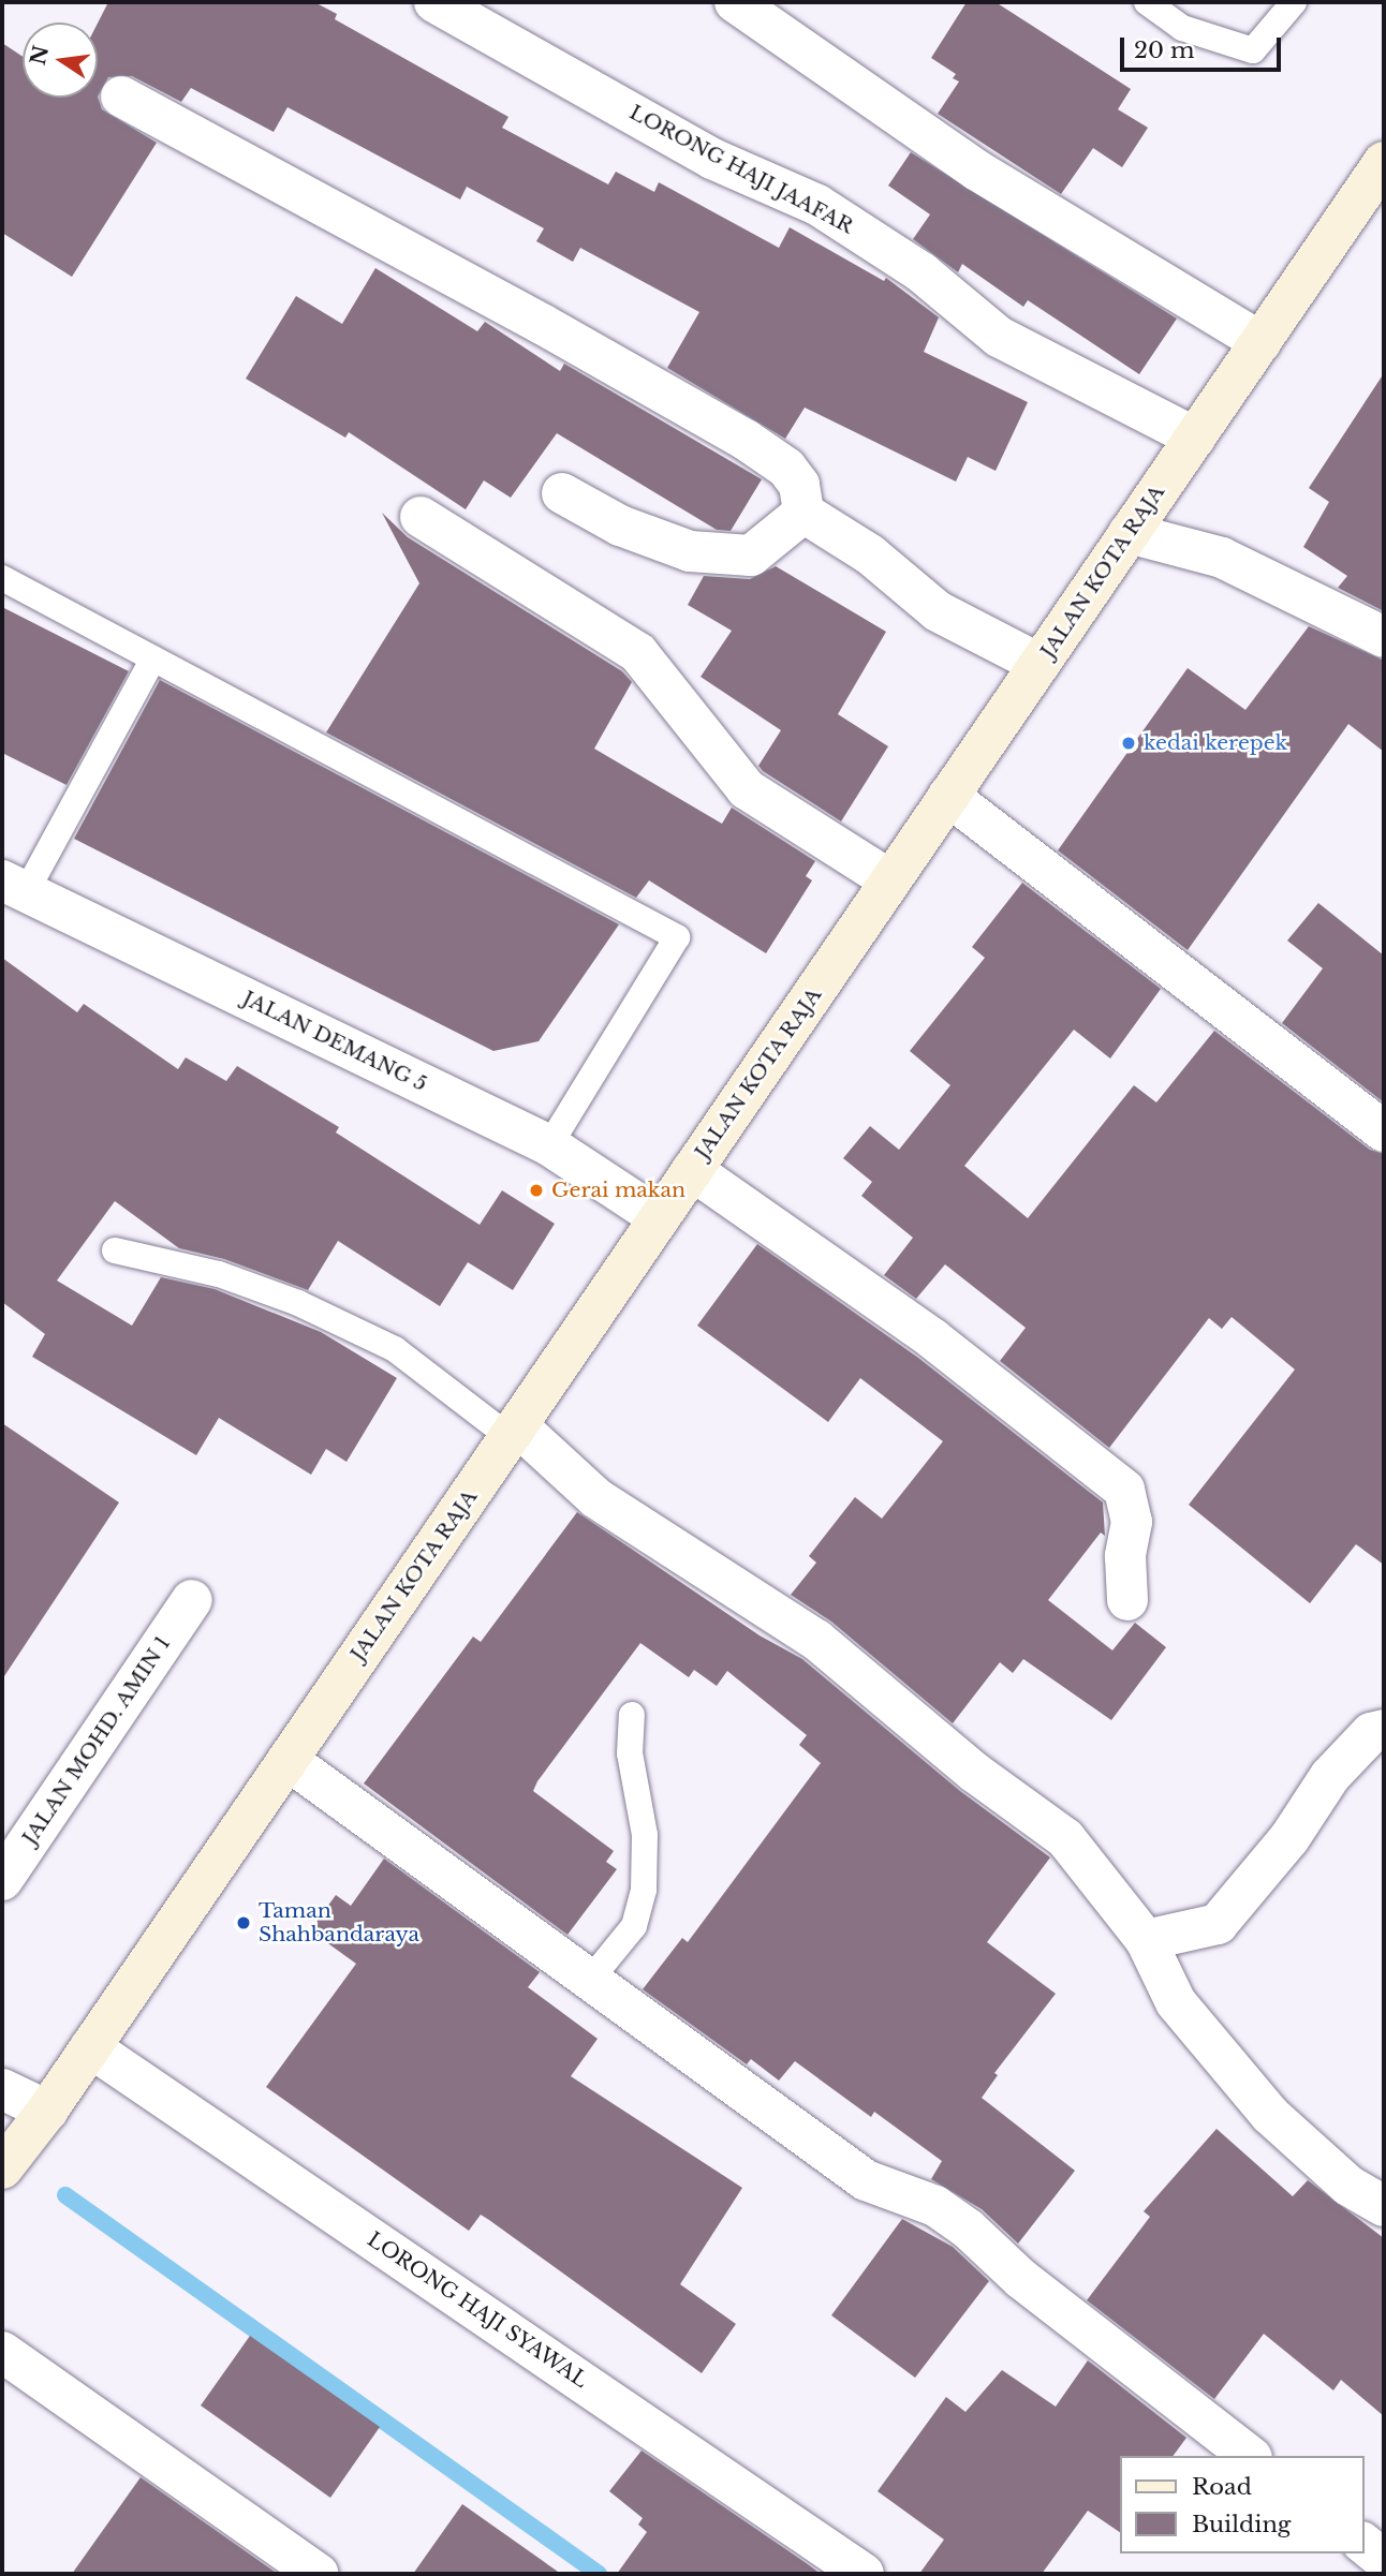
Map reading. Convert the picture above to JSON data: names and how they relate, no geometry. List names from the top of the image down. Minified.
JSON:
{"streets":{"main road":["JALAN KOTA RAJA"],"street":["LORONG HAJI JAAFAR","JALAN DEMANG 5","JALAN MOHD. AMIN 1","LORONG HAJI SYAWAL"]},"crossings":[["LORONG HAJI JAAFAR","JALAN KOTA RAJA"],["JALAN KOTA RAJA","JALAN DEMANG 5"],["JALAN KOTA RAJA","LORONG HAJI SYAWAL"]],"places":["kedai kerepek","Gerai makan","Taman Shahbandaraya"],"legend":["Road","Building"],"scale_bar":"20 m","north":"left"}
